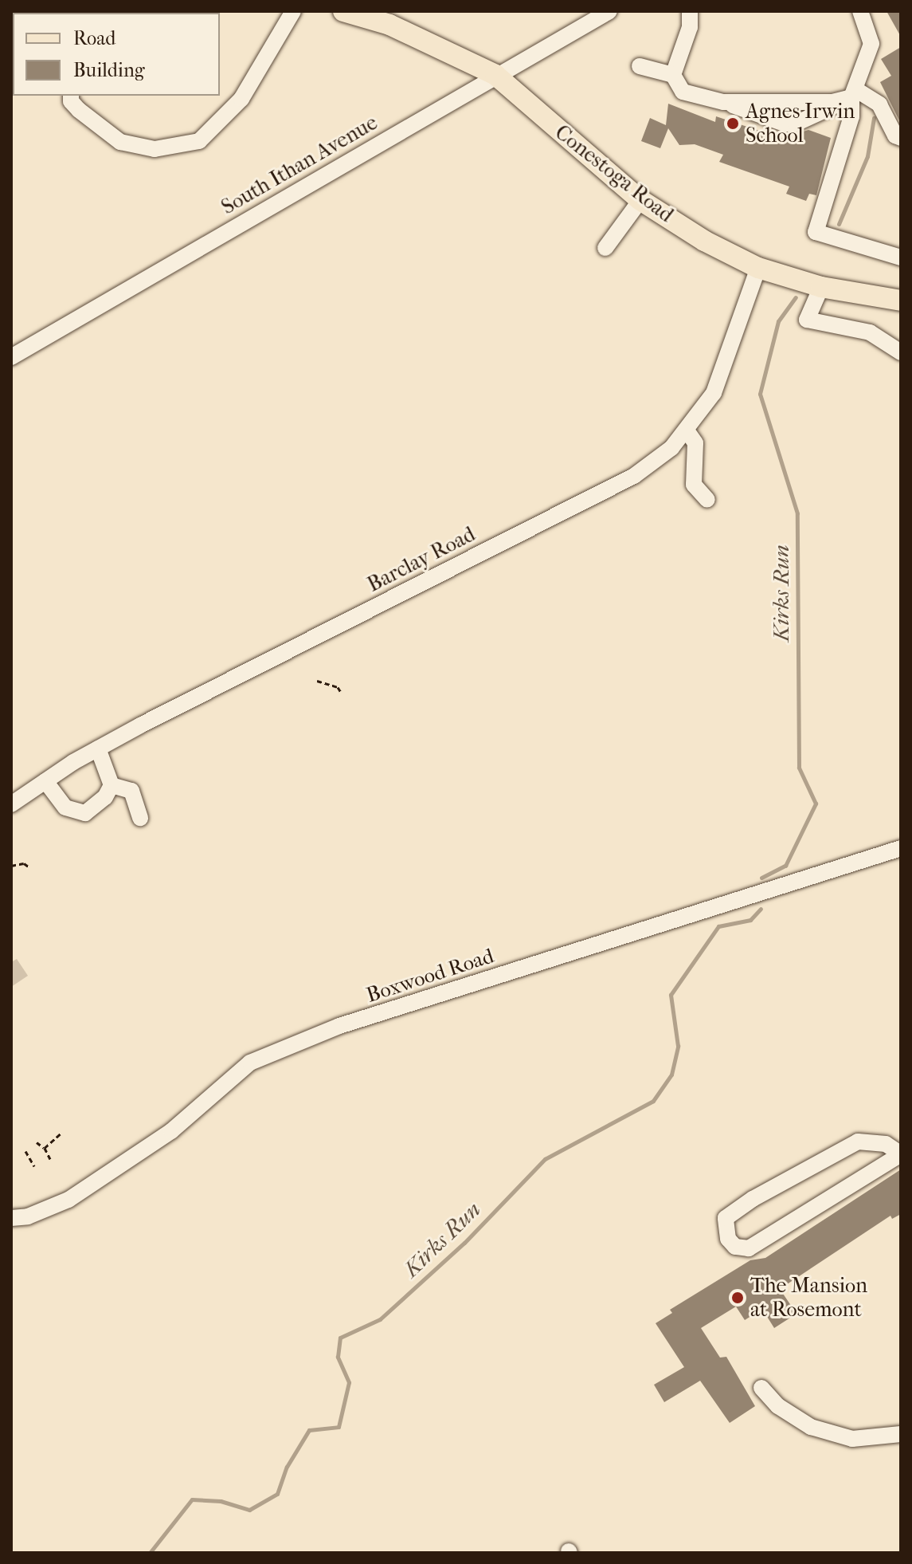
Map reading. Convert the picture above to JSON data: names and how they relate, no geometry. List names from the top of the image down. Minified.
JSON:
{"streets":{"main road":["Conestoga Road"],"street":["South Ithan Avenue","Barclay Road","Boxwood Road"]},"crossings":[["South Ithan Avenue","Conestoga Road"],["Conestoga Road","Barclay Road"]],"water":["Kirks Run"],"places":["Agnes Irwin School","The Mansion at Rosemont"],"legend":["Road","Building"]}
